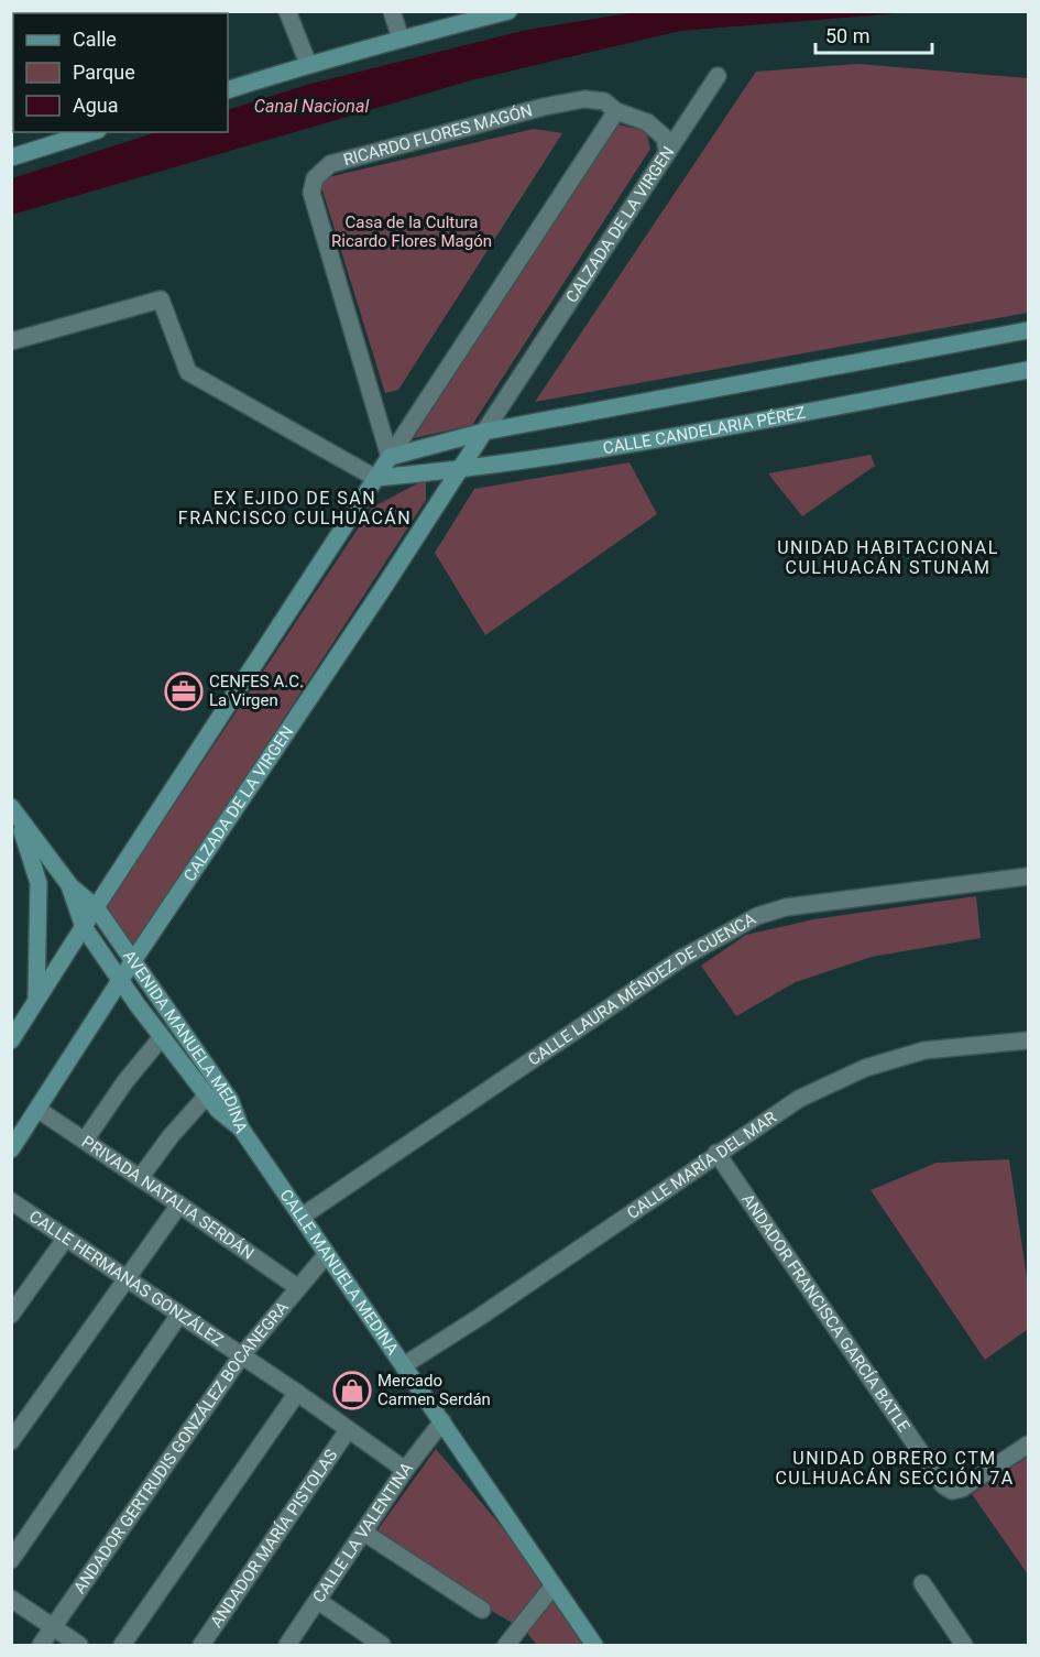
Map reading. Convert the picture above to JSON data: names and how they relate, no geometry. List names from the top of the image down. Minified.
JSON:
{"streets":{"main road":["CALZADA DE LA VIRGEN","CALLE CANDELARIA PÉREZ","AVENIDA MANUELA MEDINA","CALLE MANUELA MEDINA"],"street":["RICARDO FLORES MAGÓN","CALLE LAURA MÉNDEZ DE CUENCA","CALLE MARÍA DEL MAR","PRIVADA NATALIA SERDÁN","CALLE HERMANAS GONZÁLEZ","ANDADOR FRANCISCA GARCÍA BATLE","ANDADOR GERTRUDIS GONZÁLEZ BOCANEGRA","CALLE LA VALENTINA","ANDADOR MARÍA PISTOLAS"]},"crossings":[["RICARDO FLORES MAGÓN","CALZADA DE LA VIRGEN"],["CALZADA DE LA VIRGEN","CALLE CANDELARIA PÉREZ"],["CALZADA DE LA VIRGEN","AVENIDA MANUELA MEDINA"],["CALZADA DE LA VIRGEN","PRIVADA NATALIA SERDÁN"],["CALLE LAURA MÉNDEZ DE CUENCA","CALLE MANUELA MEDINA"],["AVENIDA MANUELA MEDINA","CALLE MANUELA MEDINA"],["CALLE MARÍA DEL MAR","CALLE MANUELA MEDINA"],["CALLE MARÍA DEL MAR","ANDADOR FRANCISCA GARCÍA BATLE"],["PRIVADA NATALIA SERDÁN","ANDADOR GERTRUDIS GONZÁLEZ BOCANEGRA"],["CALLE MANUELA MEDINA","ANDADOR GERTRUDIS GONZÁLEZ BOCANEGRA"],["CALLE MANUELA MEDINA","CALLE LA VALENTINA"],["CALLE HERMANAS GONZÁLEZ","ANDADOR GERTRUDIS GONZÁLEZ BOCANEGRA"],["CALLE HERMANAS GONZÁLEZ","CALLE LA VALENTINA"],["CALLE HERMANAS GONZÁLEZ","ANDADOR MARÍA PISTOLAS"]],"districts":["EX EJIDO DE SAN FRANCISCO CULHUACÁN","UNIDAD HABITACIONAL CULHUACÁN STUNAM","UNIDAD OBRERO CTM CULHUACÁN SECCIÓN 7A"],"water":["Canal Nacional"],"parks":["Casa de la Cultura Ricardo Flores Magón"],"places":{"office":["CENFES A.C. La Virgen"],"shop":["Mercado Carmen Serdán"]},"legend":["Calle","Parque","Agua"],"scale_bar":"50 m"}
